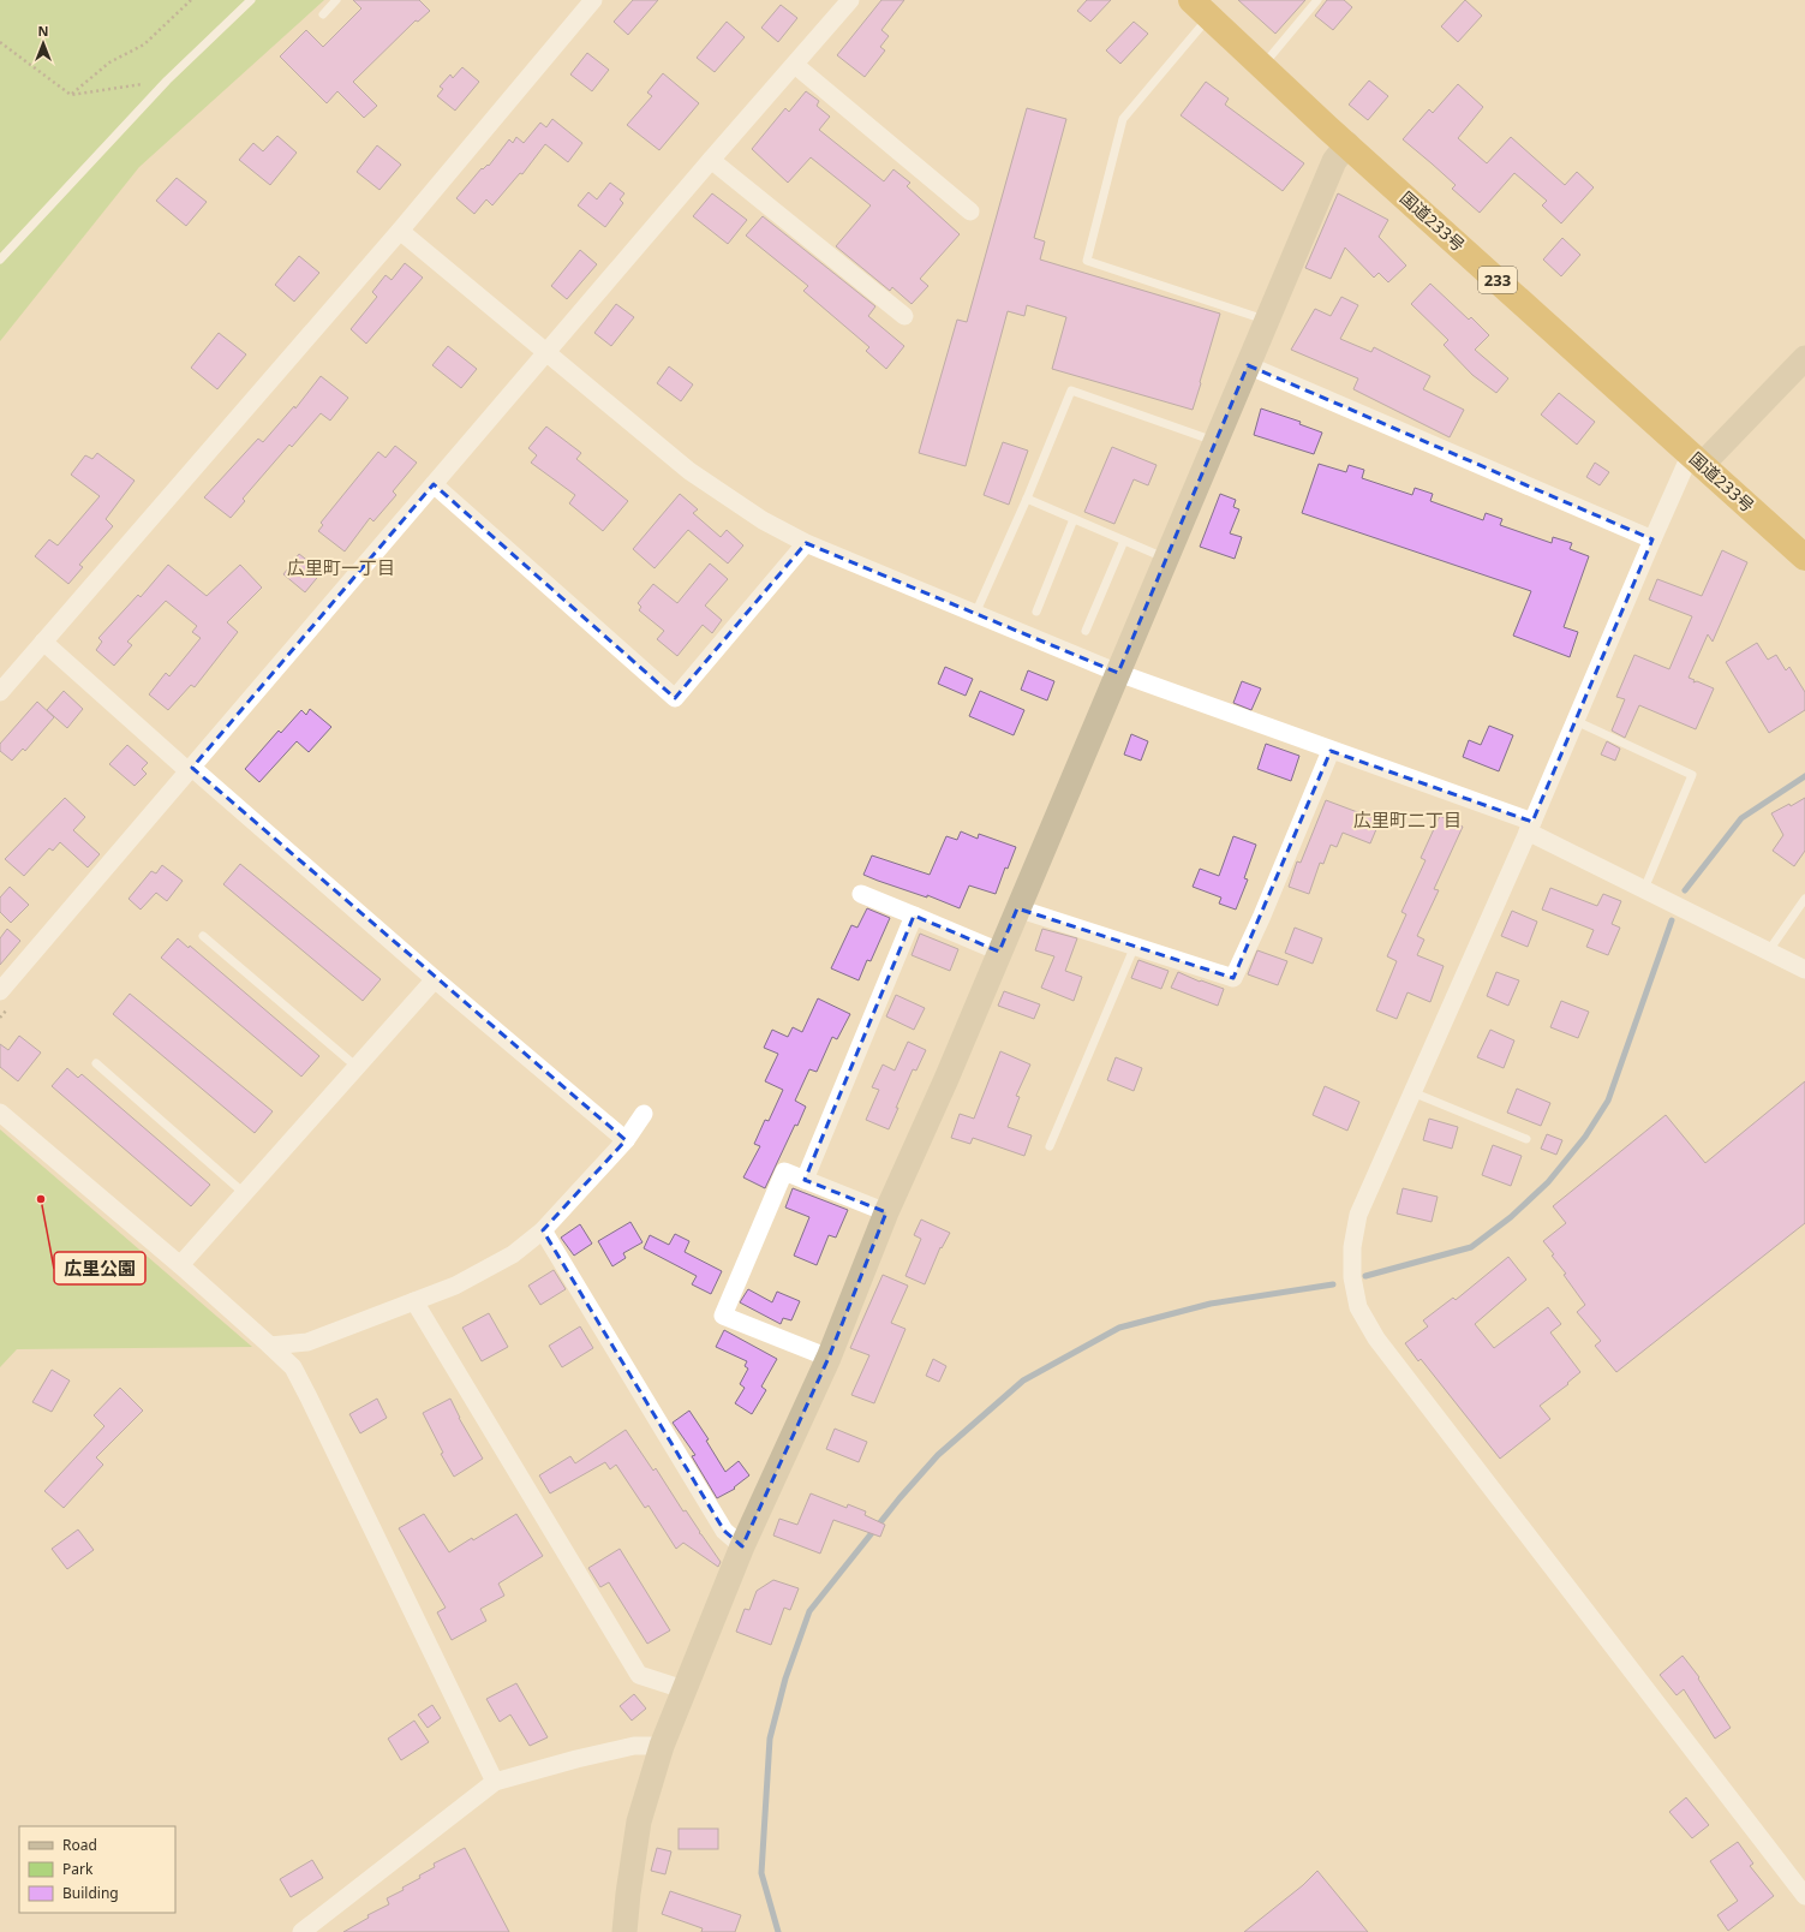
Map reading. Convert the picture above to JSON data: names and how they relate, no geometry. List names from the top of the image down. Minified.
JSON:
{"streets":{"highway":["国道233号","233"]},"districts":["広里町一丁目","広里町二丁目"],"places":["広里公園"],"legend":["Road","Park","Building"],"north":"top"}
